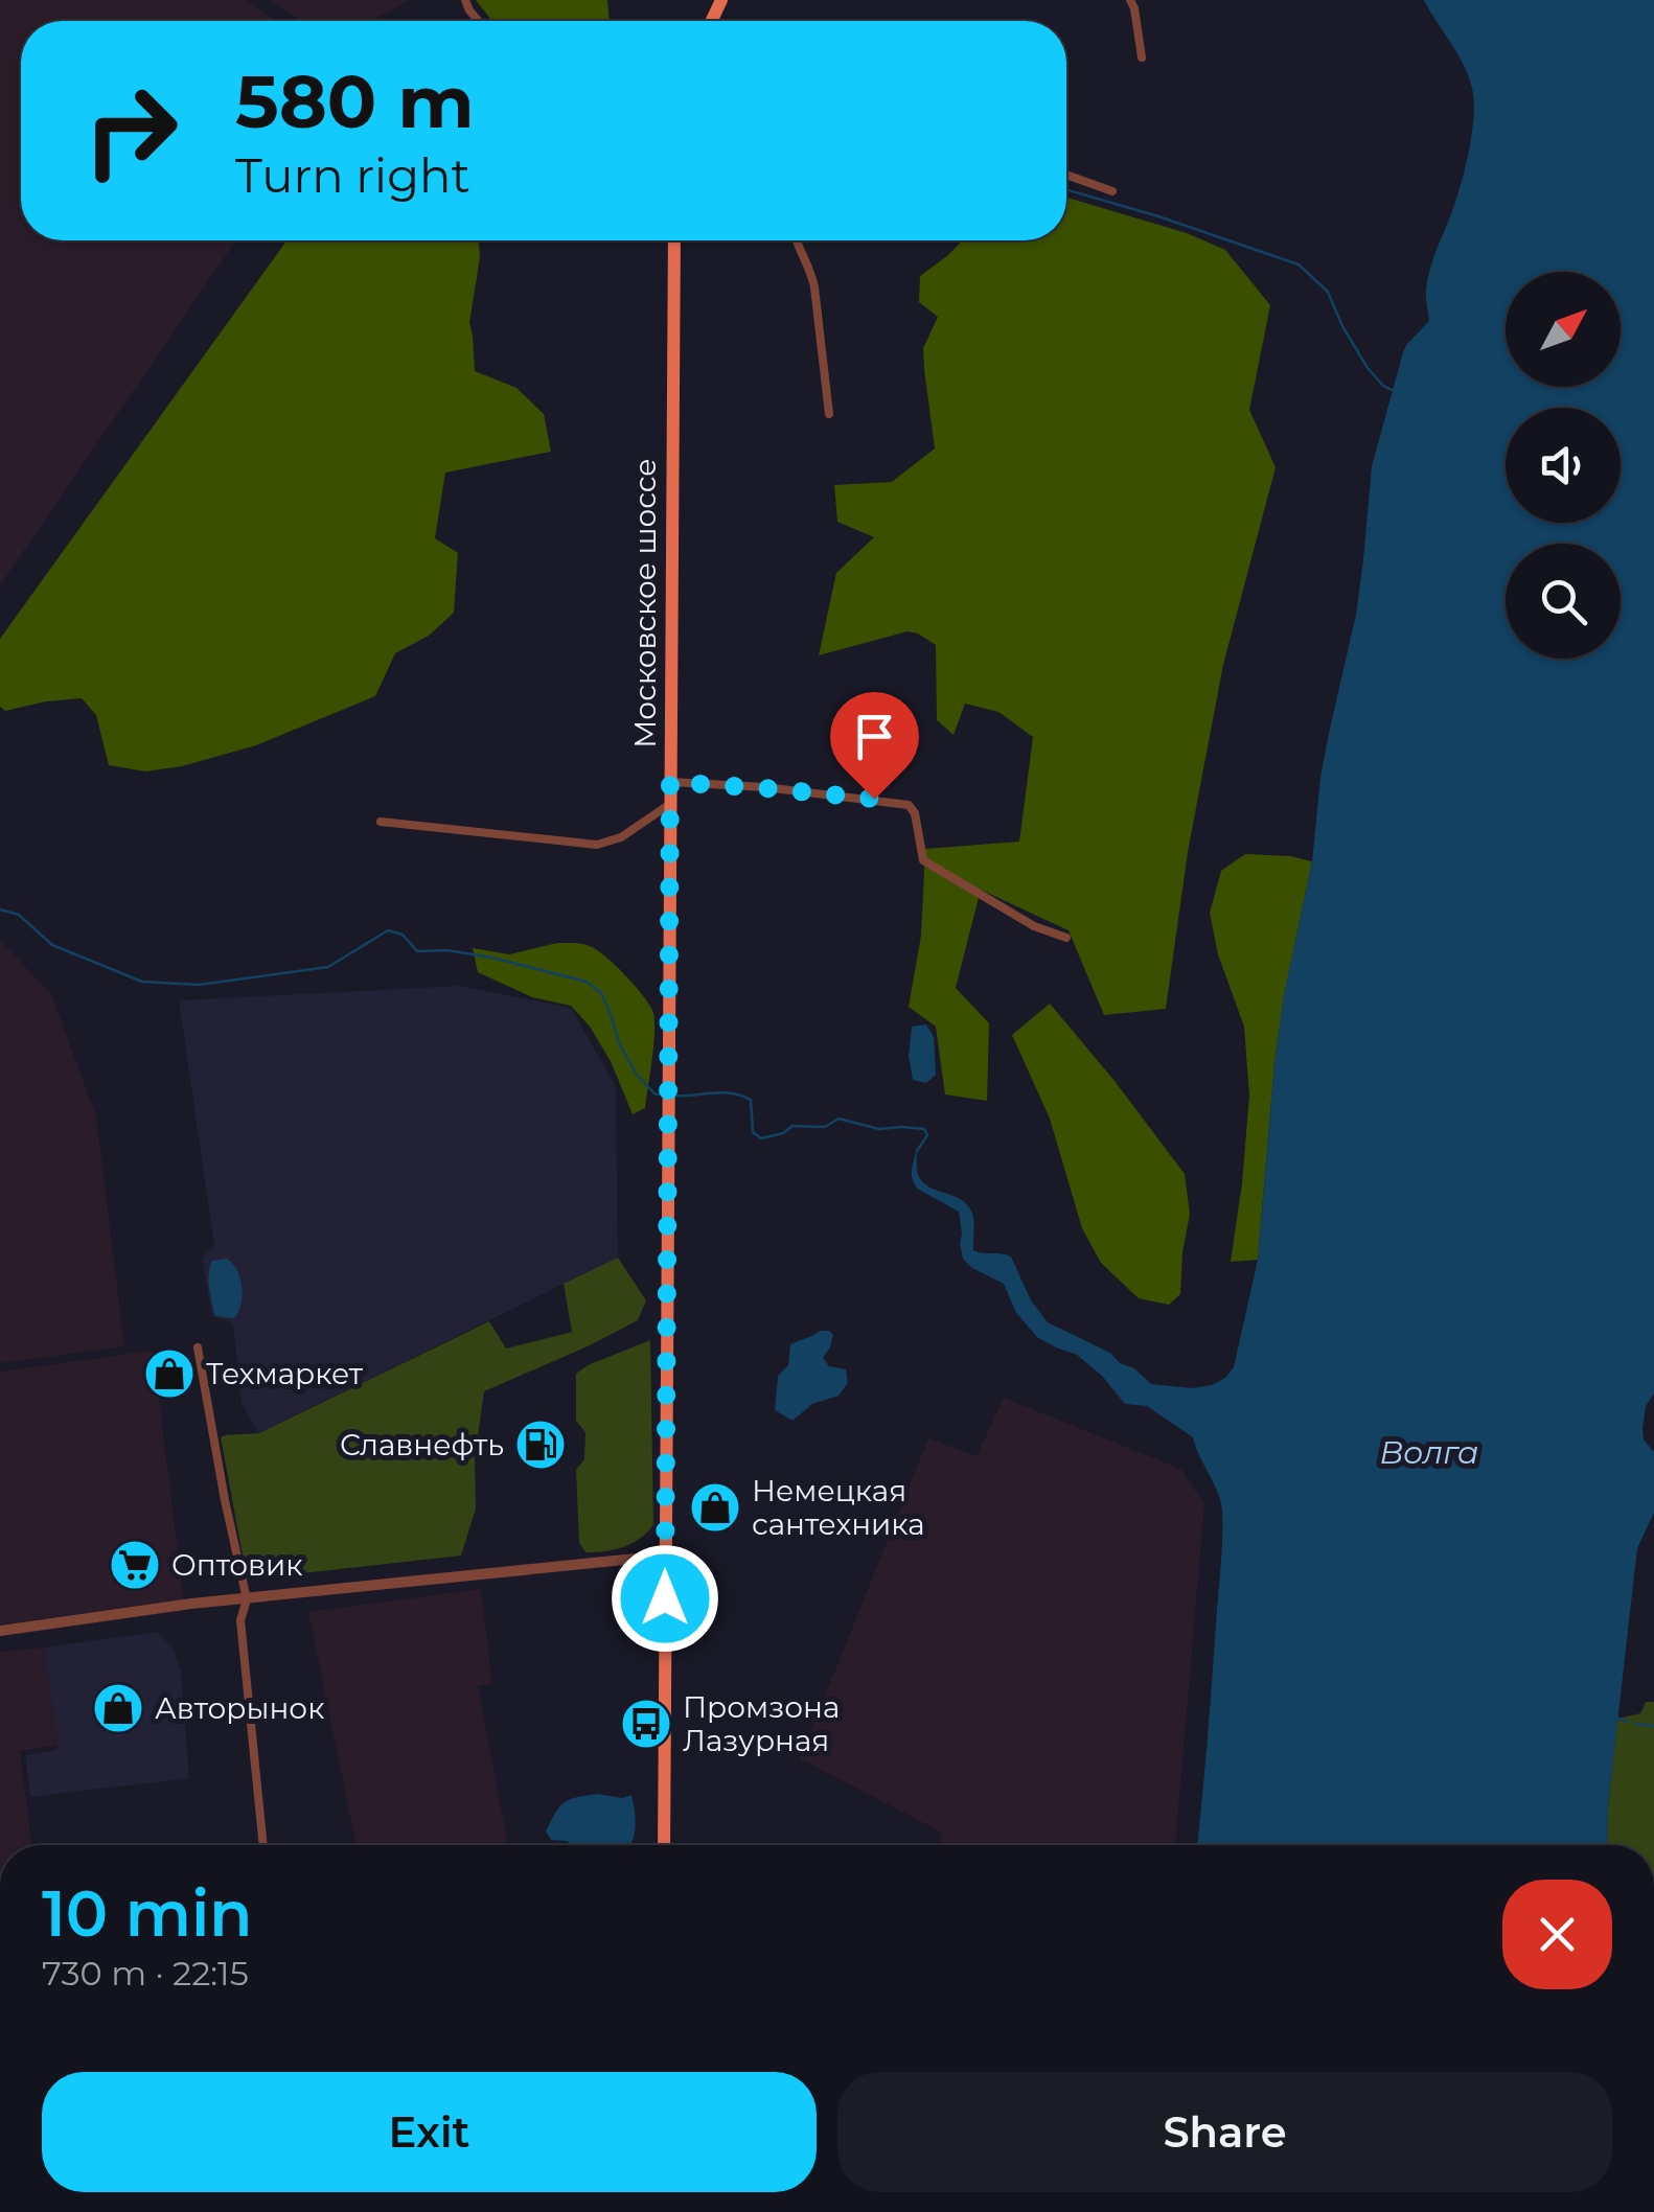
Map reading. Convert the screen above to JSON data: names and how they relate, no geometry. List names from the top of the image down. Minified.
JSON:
{"streets":{"main road":["Московское шоссе"]},"water":["Волга"],"places":{"shop":["Техмаркет","Немецкая сантехника","Авторынок"],"fuel station":["Славнефть"],"supermarket":["Оптовик"],"bus stop":["Промзона Лазурная"]},"north":"top right","page":{"turn":["580 m","Turn right"],"heading":["10 min","730 m · 22:15"],"buttons":["Exit","Share"]}}
